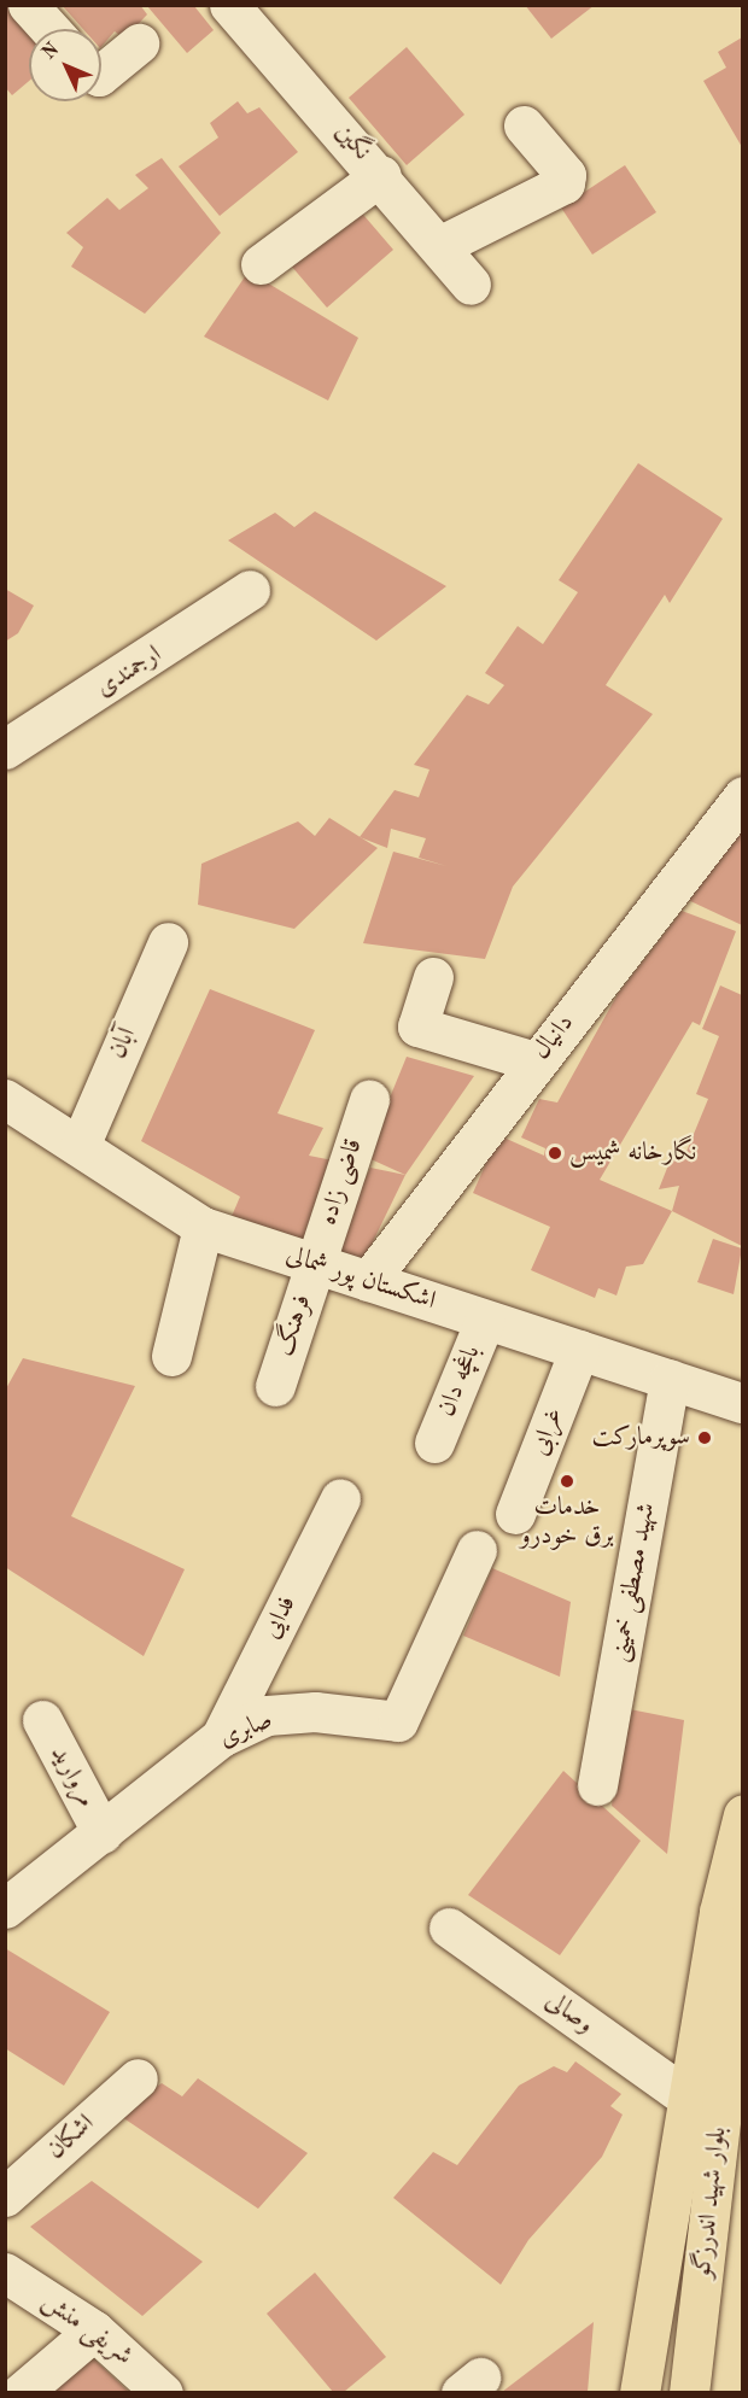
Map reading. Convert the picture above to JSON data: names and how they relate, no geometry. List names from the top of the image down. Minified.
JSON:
{"streets":{"main road":["بلوار شهید اندرزگو"],"street":["نگین","ارجمندی","دانیال","آبان","قاضی زاده","اشکستان پور شمالی","فرهنگ","باغچه دان","غرابی","شهید مصطفی خمینی","فدایی","صابری","مروارید","وصالی","اشکان","شریفی منش"]},"crossings":[["دانیال","اشکستان پور شمالی"],["آبان","اشکستان پور شمالی"],["قاضی زاده","اشکستان پور شمالی"],["قاضی زاده","فرهنگ"],["اشکستان پور شمالی","فرهنگ"],["اشکستان پور شمالی","باغچه دان"],["اشکستان پور شمالی","غرابی"],["اشکستان پور شمالی","شهید مصطفی خمینی"],["فدایی","صابری"],["صابری","مروارید"]],"places":["نگارخانه شمیس","سوپرمارکت","خدمات برق خودرو"],"north":"top left"}
